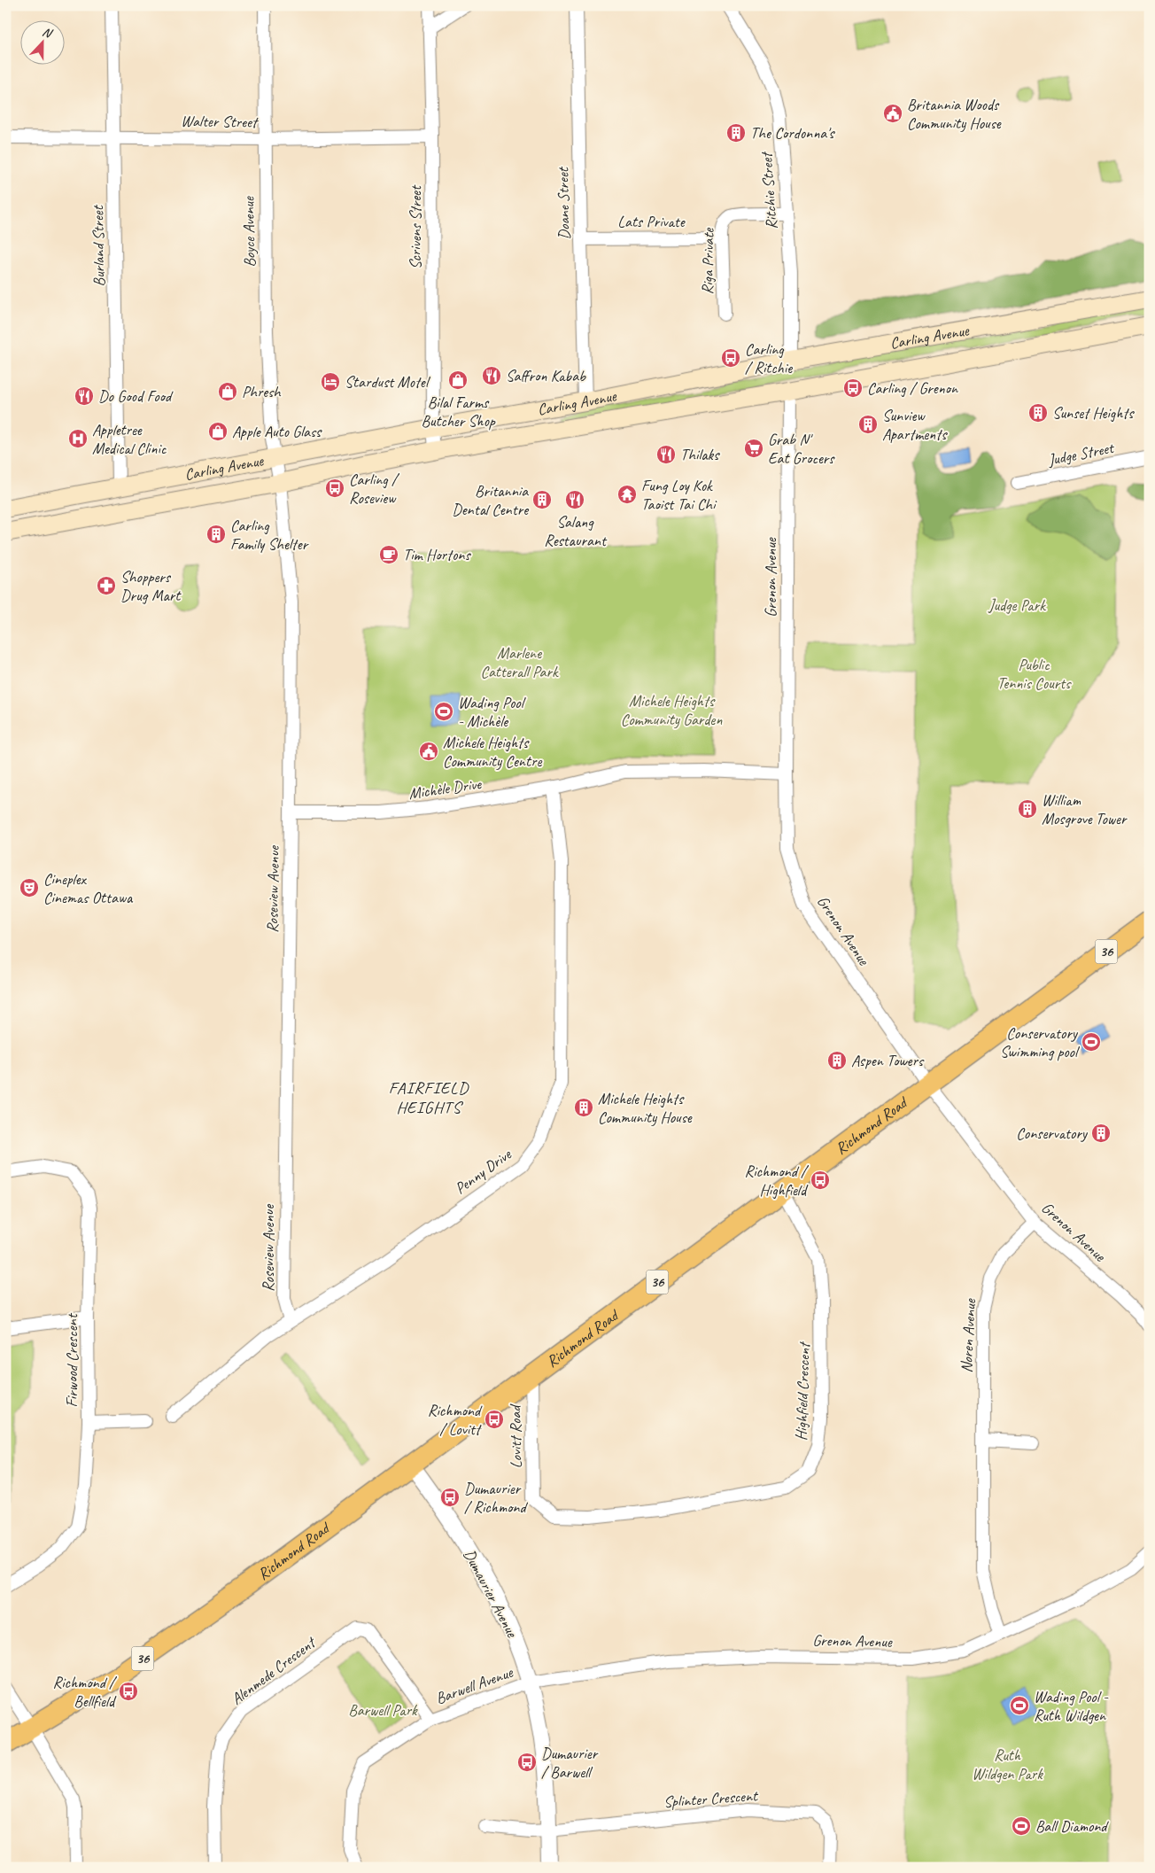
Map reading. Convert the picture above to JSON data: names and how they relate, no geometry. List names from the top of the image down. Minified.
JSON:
{"streets":{"main road":["Carling Avenue","36","Richmond Road"],"street":["Walter Street","Ritchie Street","Doane Street","Lats Private","Scrivens Street","Boyce Avenue","Burland Street","Riga Private","Judge Street","Grenon Avenue","Michèle Drive","Roseview Avenue","Penny Drive","Noren Avenue","Firwood Crescent","Highfield Crescent","Lovitt Road","Dumaurier Avenue","Alenmede Crescent","Barwell Avenue","Splinter Crescent"]},"crossings":[["Walter Street","Scrivens Street"],["Walter Street","Boyce Avenue"],["Walter Street","Burland Street"],["Ritchie Street","Riga Private"],["Ritchie Street","Carling Avenue"],["Doane Street","Lats Private"],["Doane Street","Carling Avenue"],["Lats Private","Riga Private"],["Scrivens Street","Carling Avenue"],["Boyce Avenue","Carling Avenue"],["Boyce Avenue","Roseview Avenue"],["Burland Street","Carling Avenue"],["Carling Avenue","Grenon Avenue"],["Carling Avenue","Roseview Avenue"],["Grenon Avenue","Michèle Drive"],["Grenon Avenue","Richmond Road"],["Grenon Avenue","Noren Avenue"],["Grenon Avenue","Dumaurier Avenue"],["Grenon Avenue","Barwell Avenue"],["Michèle Drive","Roseview Avenue"],["Michèle Drive","Penny Drive"],["Roseview Avenue","Penny Drive"],["Richmond Road","Highfield Crescent"],["Richmond Road","Lovitt Road"],["Richmond Road","Dumaurier Avenue"],["Highfield Crescent","Lovitt Road"],["Dumaurier Avenue","Barwell Avenue"],["Dumaurier Avenue","Splinter Crescent"],["Alenmede Crescent","Barwell Avenue"]],"districts":["FAIRFIELD HEIGHTS"],"parks":["Judge Park","Marlene Catterall Park","Public Tennis Courts","Michele Heights Community Garden","Barwell Park","Ruth Wildgen Park"],"places":{"public building":["Britannia Woods Community House","Michele Heights Community Centre"],"building":["The Cordonna's","Sunset Heights","Sunview Apartments","Britannia Dental Centre","Carling Family Shelter","William Mosgrove Tower","Aspen Towers","Michele Heights Community House","Conservatory"],"bus stop":["Carling / Ritchie","Carling / Grenon","Carling / Roseview","Richmond / Highfield","Richmond / Lovitt","Dumaurier / Richmond","Richmond / Bellfield","Dumaurier / Barwell"],"restaurant":["Saffron Kabab","Do Good Food","Thilaks","Salang Restaurant"],"shop":["Bilal Farms Butcher Shop","Phresh","Apple Auto Glass"],"hotel":["Stardust Motel"],"hospital":["Appletree Medical Clinic"],"supermarket":["Grab N' Eat Grocers"],"temple":["Fung Loy Kok Taoist Tai Chi"],"cafe":["Tim Hortons"],"pharmacy":["Shoppers Drug Mart"],"sports":["Wading Pool - Michèle","Conservatory Swimming pool","Wading Pool - Ruth Wildgen","Ball Diamond"],"theatre":["Cineplex Cinemas Ottawa"]},"north":"top"}
